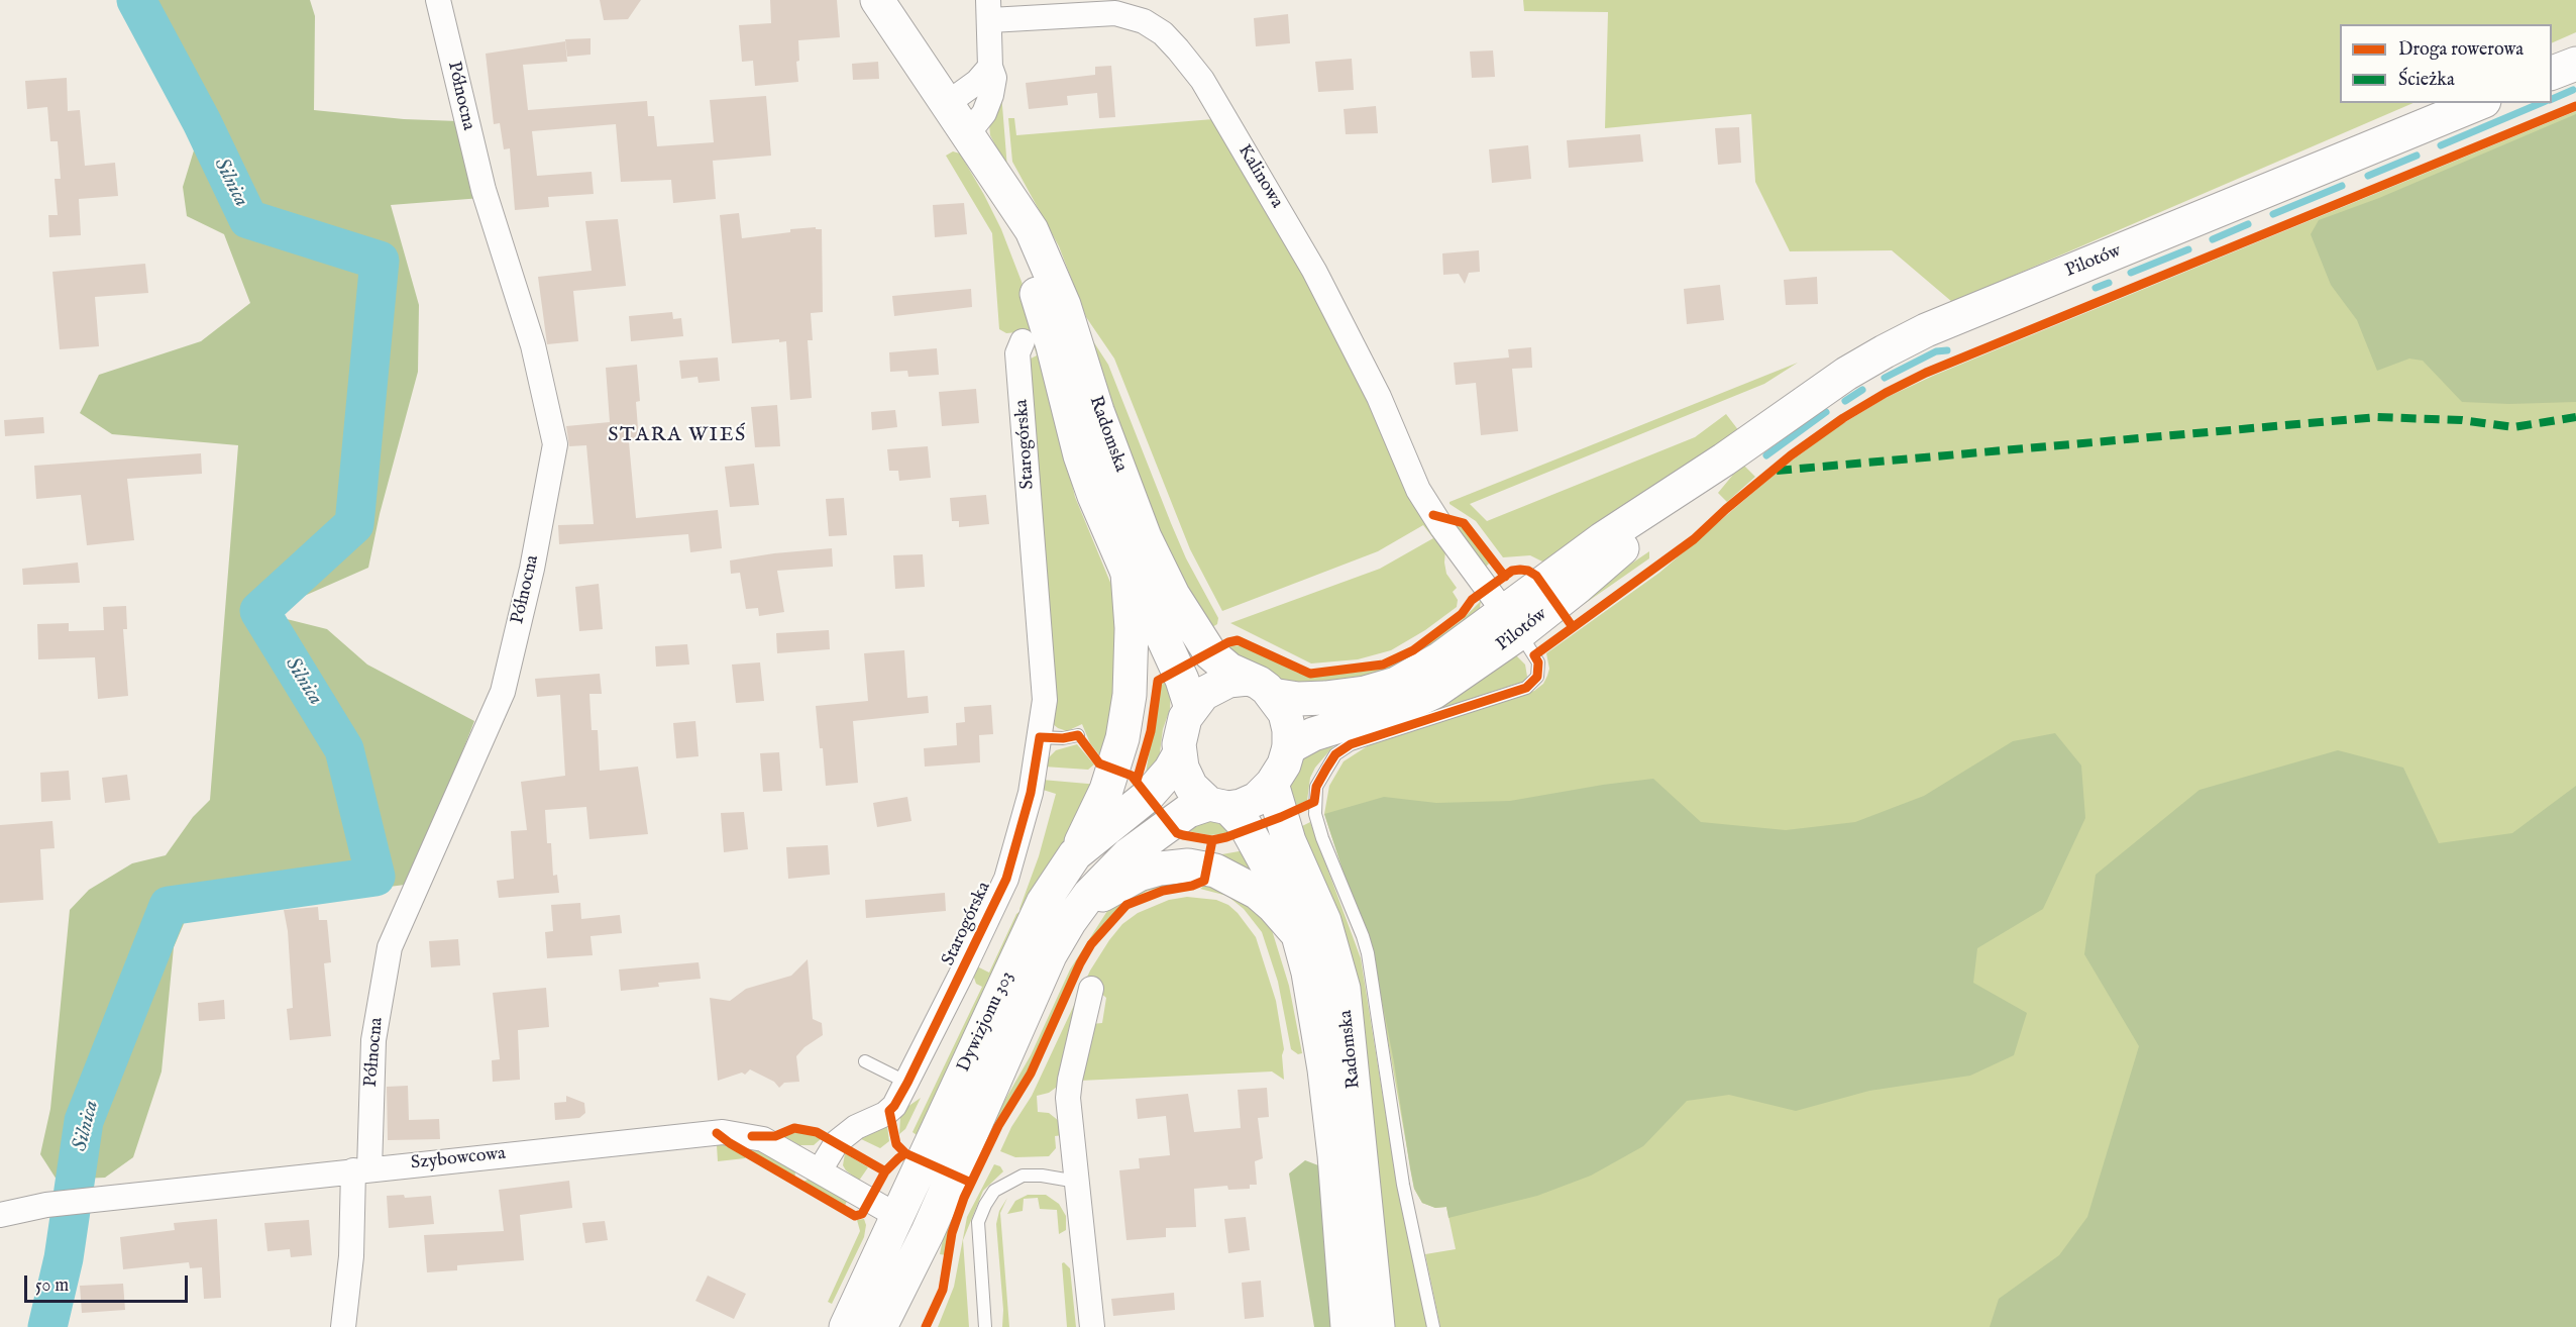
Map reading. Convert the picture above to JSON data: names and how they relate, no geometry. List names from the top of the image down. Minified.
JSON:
{"streets":{"main road":["Pilotów","Radomska","Dywizjonu 303"],"street":["Północna","Kalinowa","Starogórska","Szybowcowa"]},"crossings":[["Północna","Szybowcowa"],["Kalinowa","Pilotów"],["Pilotów","Radomska"],["Pilotów","Dywizjonu 303"],["Radomska","Dywizjonu 303"],["Starogórska","Szybowcowa"],["Dywizjonu 303","Szybowcowa"]],"districts":["STARA WIEŚ"],"water":["Silnica"],"legend":["Droga rowerowa","Ścieżka"],"scale_bar":"50 m"}
